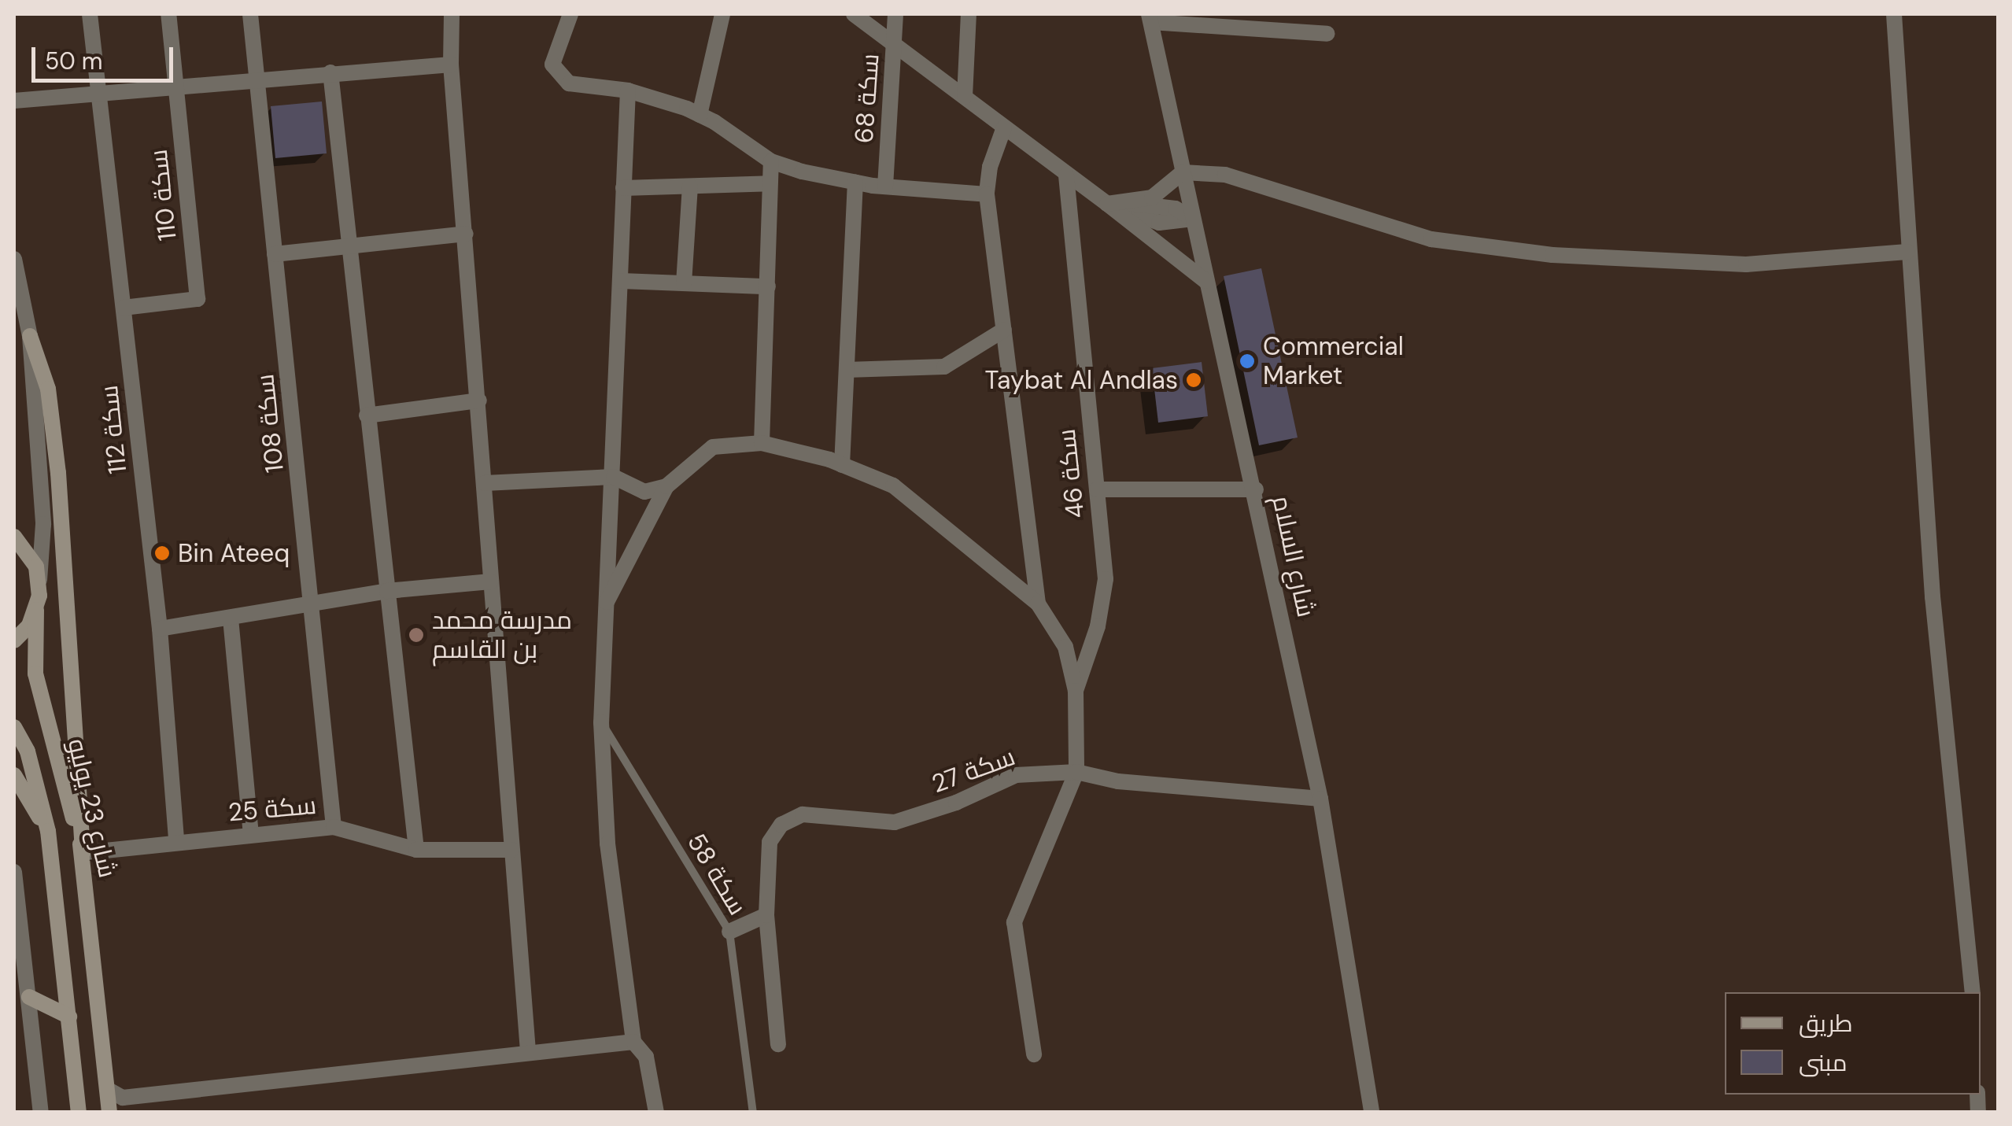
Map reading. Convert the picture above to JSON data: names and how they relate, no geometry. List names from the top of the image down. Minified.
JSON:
{"streets":{"main road":["شارع 23 يوليو"],"street":["سكة 68","سكة 110","سكة 108","سكة 112","سكة 46","شارع السلام","سكة 27","سكة 25"],"lane":["سكة 58"]},"crossings":[["سكة 110","سكة 112"],["سكة 108","سكة 25"],["سكة 112","سكة 25"],["شارع السلام","سكة 27"],["شارع 23 يوليو","سكة 25"]],"places":["Commercial Market","Taybat Al Andlas","Bin Ateeq","مدرسة محمد بن القاسم"],"legend":["طريق","مبنى"],"scale_bar":"50 m"}
